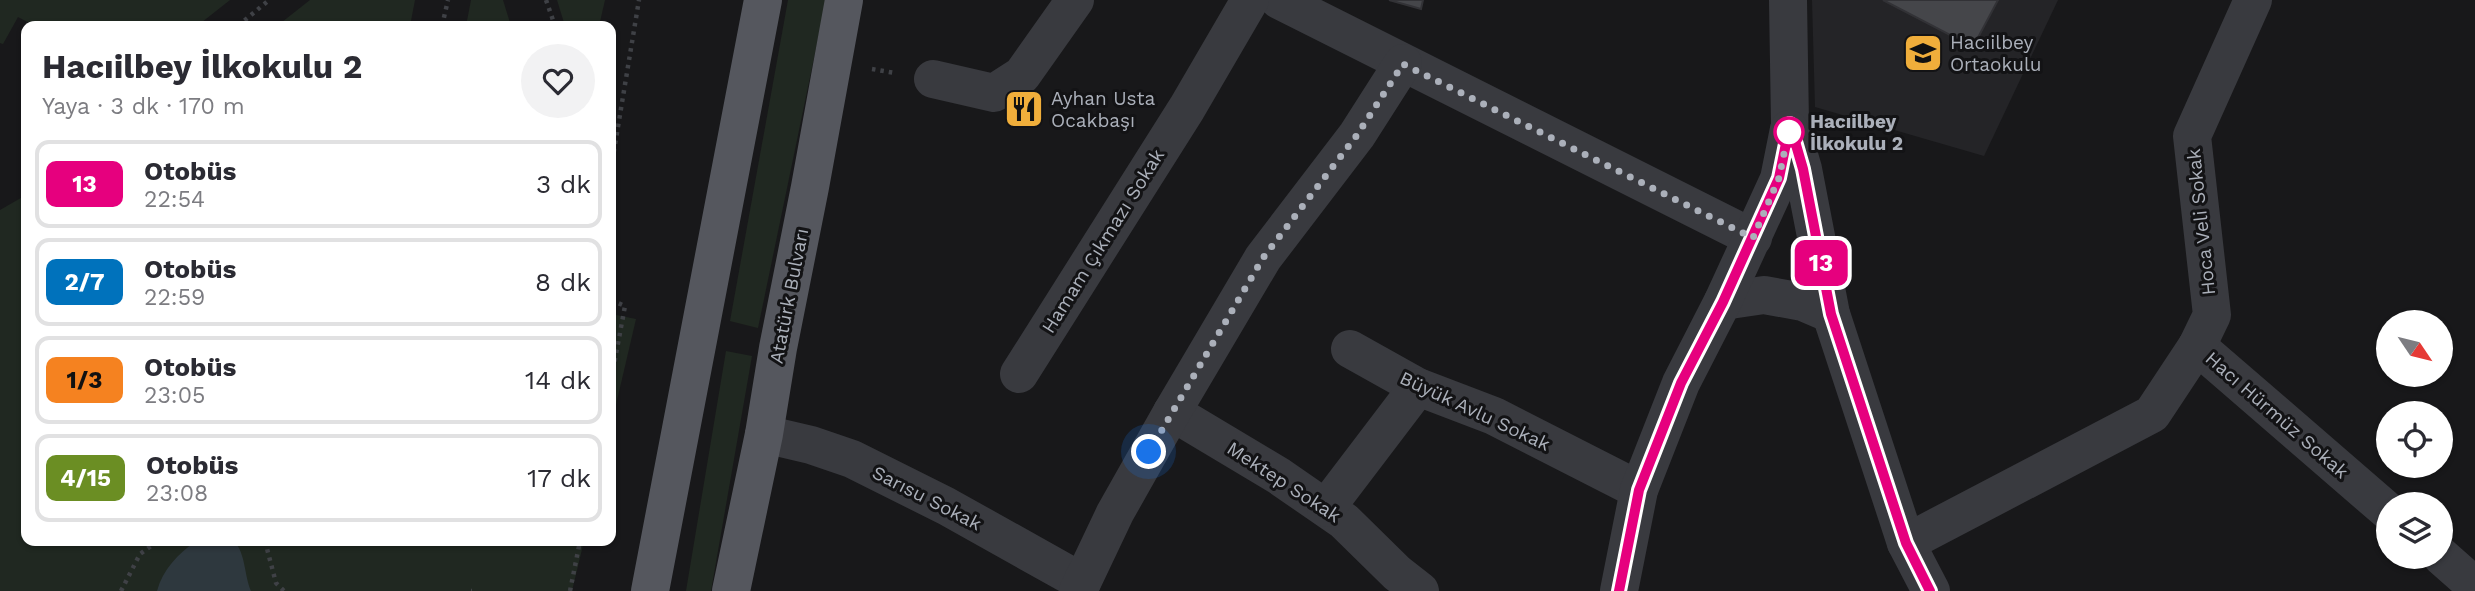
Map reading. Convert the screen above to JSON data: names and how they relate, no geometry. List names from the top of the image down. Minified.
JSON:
{"streets":{"main road":["Atatürk Bulvarı"],"street":["Hoca Veli Sokak","Hamam Çıkmazı Sokak","Büyük Avlu Sokak","Hacı Hürmüz Sokak","Mektep Sokak","Sarısu Sokak"]},"crossings":[["Hoca Veli Sokak","Hacı Hürmüz Sokak"],["Atatürk Bulvarı","Sarısu Sokak"]],"places":{"school or university":["Hacıilbey Ortaokulu"],"restaurant":["Ayhan Usta Ocakbaşı"],"other":["Hacıilbey İlkokulu 2"]},"lines":["bus line 13"],"north":"bottom right","page":{"on_map":"13","heading":["Hacıilbey İlkokulu 2","Yaya · 3 dk · 170 m"],"list":[{"mark":"13","name":"Otobüs","note":"22:54","value":"3 dk"},{"mark":"2/7","name":"Otobüs","note":"22:59","value":"8 dk"},{"mark":"1/3","name":"Otobüs","note":"23:05","value":"14 dk"},{"mark":"4/15","name":"Otobüs","note":"23:08","value":"17 dk"}]}}
